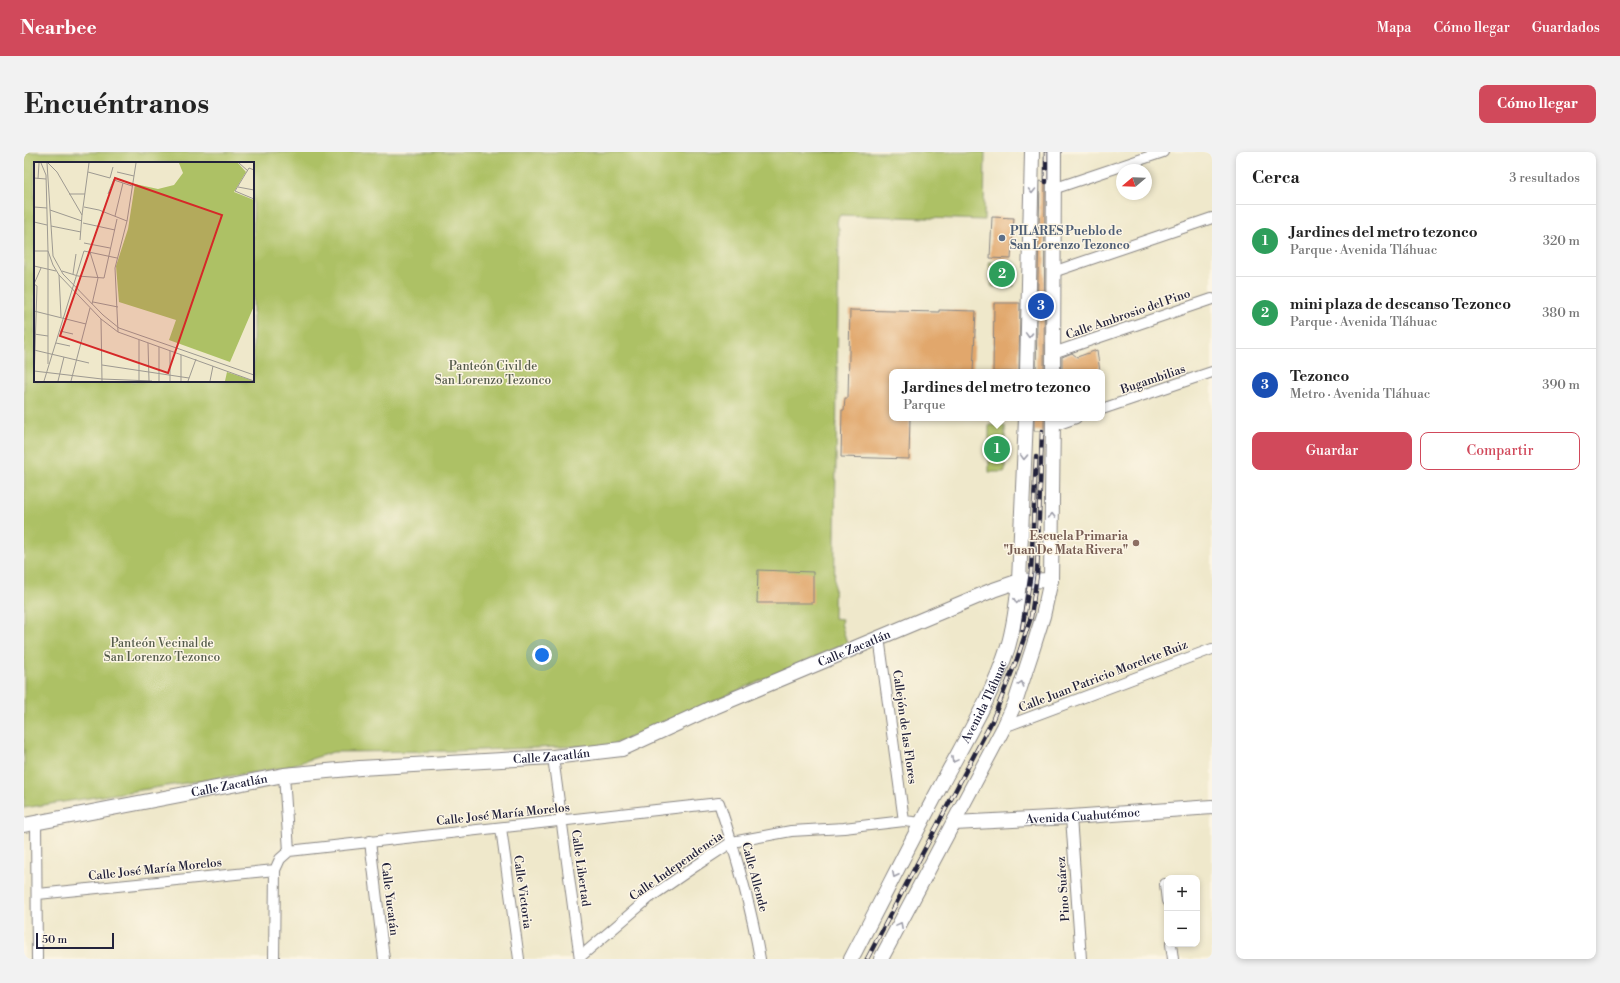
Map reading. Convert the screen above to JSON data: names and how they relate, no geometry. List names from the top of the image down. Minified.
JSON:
{"streets":{"main road":["Calle Zacatlán","Avenida Tláhuac","Avenida Cuahutémoc"],"street":["Calle Ambrosio del Pino","Bugambilias","Calle Juan Patricio Morelete Ruiz","Callejón de las Flores","Calle José María Morelos","Calle Independencia","Calle Libertad","Calle Allende","Pino Suárez","Calle Victoria","Calle Yucatán"]},"crossings":[["Calle Zacatlán","Avenida Tláhuac"],["Calle Zacatlán","Callejón de las Flores"],["Calle Zacatlán","Calle Libertad"],["Avenida Tláhuac","Calle Independencia"],["Callejón de las Flores","Calle Independencia"],["Calle José María Morelos","Calle Libertad"],["Calle José María Morelos","Calle Allende"],["Calle José María Morelos","Calle Victoria"],["Calle José María Morelos","Calle Yucatán"],["Avenida Cuahutémoc","Pino Suárez"],["Calle Independencia","Calle Libertad"],["Calle Independencia","Calle Allende"]],"parks":["Panteón Civil de San Lorenzo Tezonco","Panteón Vecinal de San Lorenzo Tezonco"],"places":["PILARES Pueblo de San Lorenzo Tezonco","Escuela Primaria \"Juan De Mata Rivera\""],"scale_bar":"50 m","north":"left","page":{"header":"Nearbee","nav":["Mapa","Cómo llegar","Guardados"],"buttons":["Cómo llegar",["Guardar","Compartir"]],"title":"Encuéntranos","heading":["Cerca","3 resultados"],"list":[{"mark":"1","name":"Jardines del metro tezonco","note":"Parque · Avenida Tláhuac","value":"320 m"},{"mark":"2","name":"mini plaza de descanso Tezonco","note":"Parque · Avenida Tláhuac","value":"380 m"},{"mark":"3","name":"Tezonco","note":"Metro · Avenida Tláhuac","value":"390 m"}],"pins":["2","3","1"],"popup":["Jardines del metro tezonco","Parque"],"map_buttons":["+","−"],"scale":"50 m"}}
